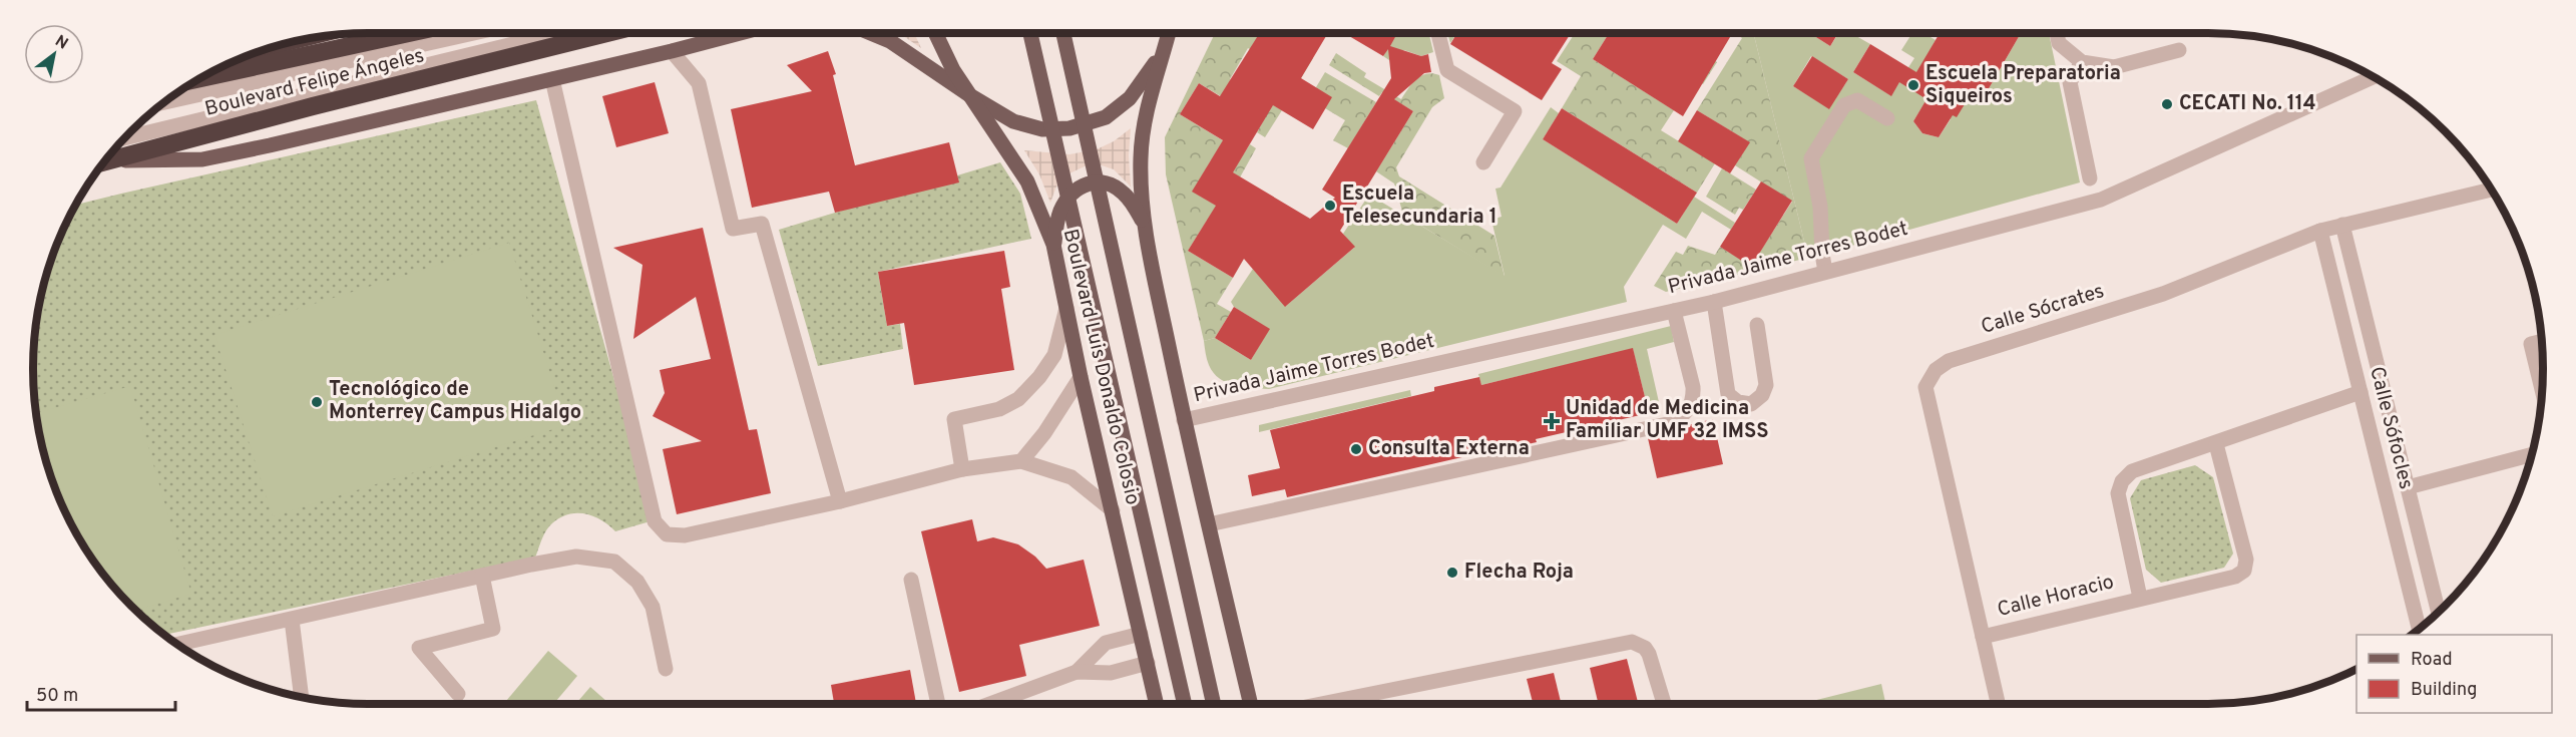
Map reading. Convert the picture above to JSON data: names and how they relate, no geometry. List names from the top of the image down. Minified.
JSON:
{"streets":{"highway":["Boulevard Felipe Ángeles"],"main road":["Boulevard Luis Donaldo Colosio"],"street":["Privada Jaime Torres Bodet","Calle Sócrates","Calle Sófocles","Calle Horacio"]},"crossings":[["Calle Sócrates","Calle Sófocles"],["Calle Sócrates","Calle Horacio"],["Calle Sófocles","Calle Horacio"]],"places":{"other":["Escuela Preparatoria Siqueiros","CECATI No. 114","Escuela Telesecundaria 1","Tecnológico de Monterrey Campus Hidalgo","Consulta Externa","Flecha Roja"],"health":["Unidad de Medicina Familiar UMF 32 IMSS"]},"legend":["Road","Building"],"scale_bar":"50 m","north":"top right"}
